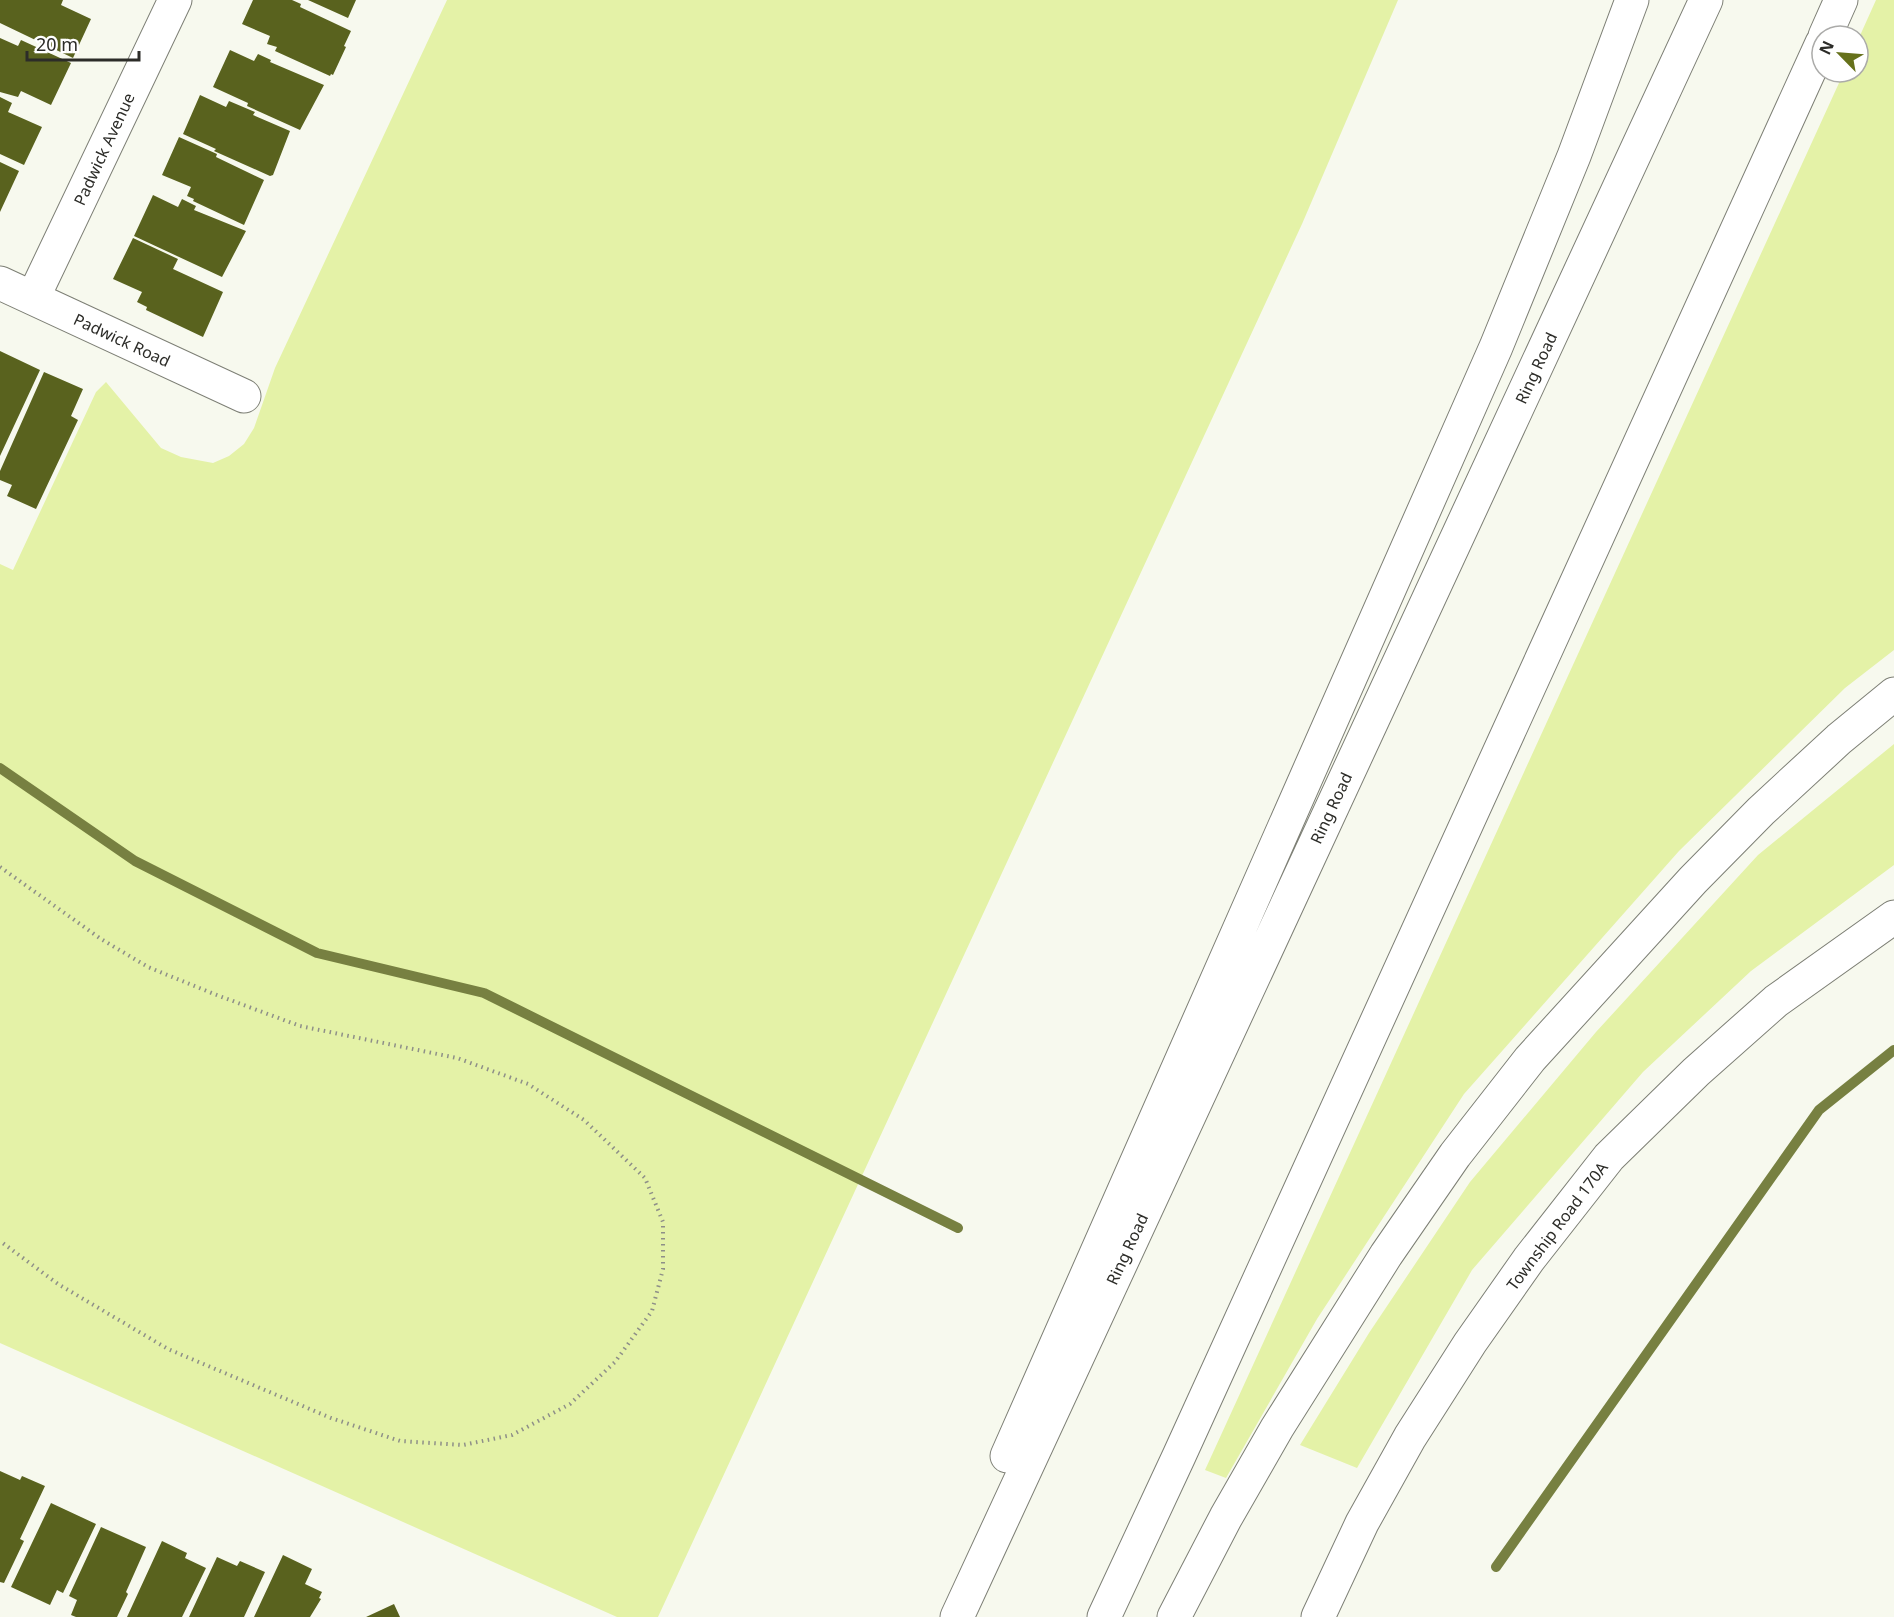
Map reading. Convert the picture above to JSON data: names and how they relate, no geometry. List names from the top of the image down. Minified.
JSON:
{"streets":{"main road":["Padwick Avenue","Padwick Road","Ring Road","Township Road 170A"]},"crossings":[["Padwick Avenue","Padwick Road"]],"scale_bar":"20 m","north":"top left"}
